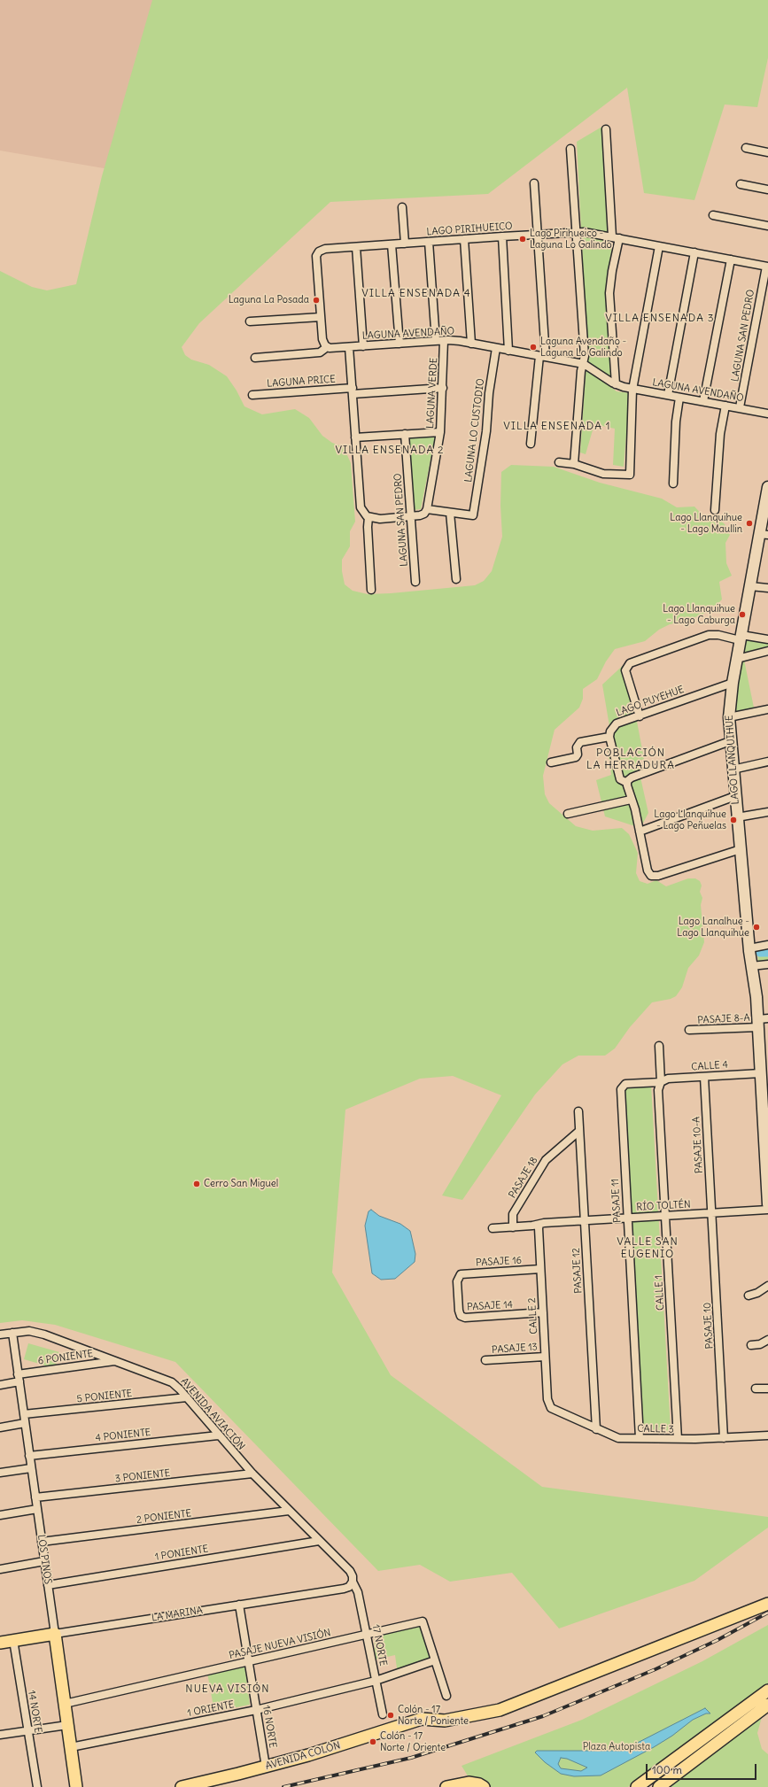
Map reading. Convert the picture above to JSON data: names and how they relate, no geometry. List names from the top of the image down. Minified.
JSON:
{"streets":{"main road":["LOS PINOS","LA MARINA","AVENIDA COLÓN"],"street":["LAGO PIRIHUEICO","LAGUNA AVENDAÑO","LAGUNA SAN PEDRO","LAGUNA PRICE","LAGUNA VERDE","LAGUNA LO CUSTODIO","LAGO PUYEHUE","LAGO LLANQUIHUE","PASAJE 8-A","CALLE 4","PASAJE 10-A","PASAJE 18","PASAJE 11","RÍO TOLTÉN","PASAJE 16","PASAJE 12","CALLE 1","PASAJE 14","CALLE 2","PASAJE 10","PASAJE 13","6 PONIENTE","5 PONIENTE","AVENIDA AVIACIÓN","CALLE 3","4 PONIENTE","3 PONIENTE","2 PONIENTE","1 PONIENTE","PASAJE NUEVA VISIÓN","17 NORTE","1 ORIENTE","14 NORTE","16 NORTE"]},"crossings":[["LAGO PIRIHUEICO","LAGUNA SAN PEDRO"],["LAGUNA AVENDAÑO","LAGUNA SAN PEDRO"],["LAGUNA AVENDAÑO","LAGUNA VERDE"],["LAGUNA AVENDAÑO","LAGUNA LO CUSTODIO"],["LAGUNA PRICE","LAGUNA VERDE"],["LAGO PUYEHUE","LAGO LLANQUIHUE"],["LAGO LLANQUIHUE","PASAJE 8-A"],["LAGO LLANQUIHUE","CALLE 4"],["CALLE 4","PASAJE 10-A"],["CALLE 4","PASAJE 11"],["CALLE 4","CALLE 1"],["PASAJE 10-A","RÍO TOLTÉN"],["PASAJE 10-A","PASAJE 10"],["PASAJE 18","RÍO TOLTÉN"],["PASAJE 18","PASAJE 12"],["PASAJE 11","RÍO TOLTÉN"],["PASAJE 11","CALLE 1"],["PASAJE 11","CALLE 3"],["RÍO TOLTÉN","PASAJE 12"],["RÍO TOLTÉN","CALLE 1"],["RÍO TOLTÉN","CALLE 2"],["RÍO TOLTÉN","PASAJE 10"],["PASAJE 16","PASAJE 14"],["PASAJE 16","CALLE 2"],["PASAJE 12","CALLE 3"],["CALLE 1","CALLE 3"],["PASAJE 14","CALLE 2"],["CALLE 2","PASAJE 13"],["CALLE 2","CALLE 3"],["PASAJE 10","CALLE 3"],["6 PONIENTE","AVENIDA AVIACIÓN"],["6 PONIENTE","LOS PINOS"],["5 PONIENTE","AVENIDA AVIACIÓN"],["5 PONIENTE","LOS PINOS"],["AVENIDA AVIACIÓN","4 PONIENTE"],["AVENIDA AVIACIÓN","3 PONIENTE"],["AVENIDA AVIACIÓN","2 PONIENTE"],["AVENIDA AVIACIÓN","1 PONIENTE"],["AVENIDA AVIACIÓN","LOS PINOS"],["AVENIDA AVIACIÓN","LA MARINA"],["AVENIDA AVIACIÓN","17 NORTE"],["4 PONIENTE","LOS PINOS"],["3 PONIENTE","LOS PINOS"],["2 PONIENTE","LOS PINOS"],["1 PONIENTE","LOS PINOS"],["LOS PINOS","LA MARINA"],["LOS PINOS","PASAJE NUEVA VISIÓN"],["LOS PINOS","1 ORIENTE"],["LA MARINA","17 NORTE"],["LA MARINA","14 NORTE"],["LA MARINA","16 NORTE"],["PASAJE NUEVA VISIÓN","17 NORTE"],["PASAJE NUEVA VISIÓN","1 ORIENTE"],["PASAJE NUEVA VISIÓN","16 NORTE"],["17 NORTE","1 ORIENTE"],["1 ORIENTE","16 NORTE"],["16 NORTE","AVENIDA COLÓN"]],"districts":["VILLA ENSENADA 4","VILLA ENSENADA 3","VILLA ENSENADA 1","VILLA ENSENADA 2","POBLACIÓN LA HERRADURA","VALLE SAN EUGENIO","NUEVA VISIÓN"],"parks":["Plaza Autopista"],"places":["Lago Pirihueico - Laguna Lo Galindo","Laguna La Posada","Laguna Avendaño - Laguna Lo Galindo","Lago Llanquihue - Lago Maullin","Lago Llanquihue - Lago Caburga","Lago Llanquihue - Lago Peñuelas","Lago Lanalhue - Lago Llanquihue","Cerro San Miguel","Colón - 17 Norte / Poniente","Colón - 17 Norte / Oriente"],"scale_bar":"100 m"}
